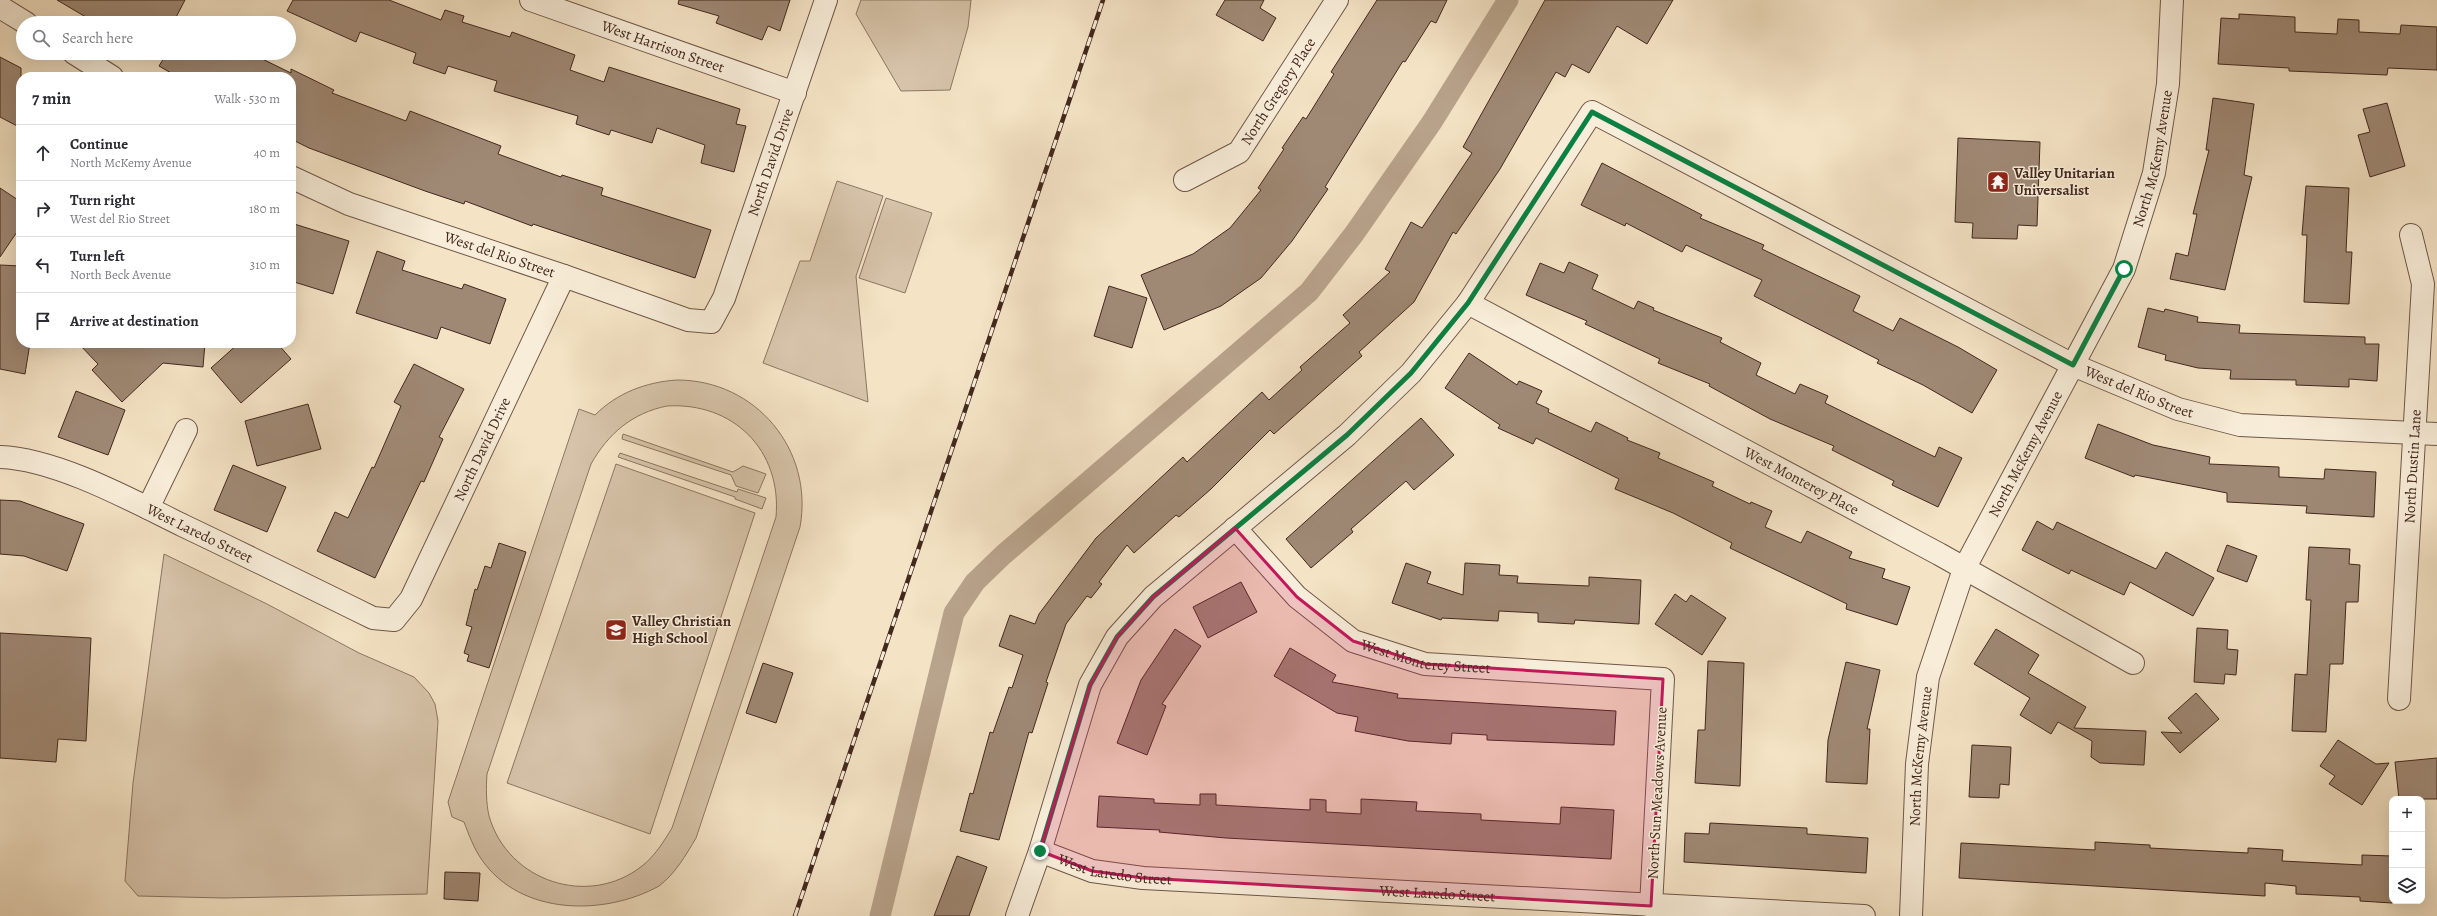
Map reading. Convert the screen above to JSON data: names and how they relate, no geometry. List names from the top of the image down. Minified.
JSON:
{"streets":{"street":["West Harrison Street","North Gregory Place","North McKemy Avenue","North David Drive","West del Rio Street","North Dustin Lane","West Monterey Place","West Laredo Street","West Monterey Street","North Sun Meadows Avenue"]},"crossings":[["West Harrison Street","North David Drive"],["North McKemy Avenue","West del Rio Street"],["North McKemy Avenue","West Monterey Place"],["North David Drive","West del Rio Street"],["North David Drive","West Laredo Street"],["West del Rio Street","North Dustin Lane"],["West del Rio Street","West Monterey Place"],["West Laredo Street","North Sun Meadows Avenue"],["West Monterey Street","North Sun Meadows Avenue"]],"places":{"temple":["Valley Unitarian Universalist"],"school or university":["Valley Christian High School"]},"page":{"search":"Search here","heading":["7 min","Walk · 530 m"],"list":[["Continue","North McKemy Avenue","40 m"],["Turn right","West del Rio Street","180 m"],["Turn left","North Beck Avenue","310 m"],"Arrive at destination"],"map_buttons":["+","−"]}}
